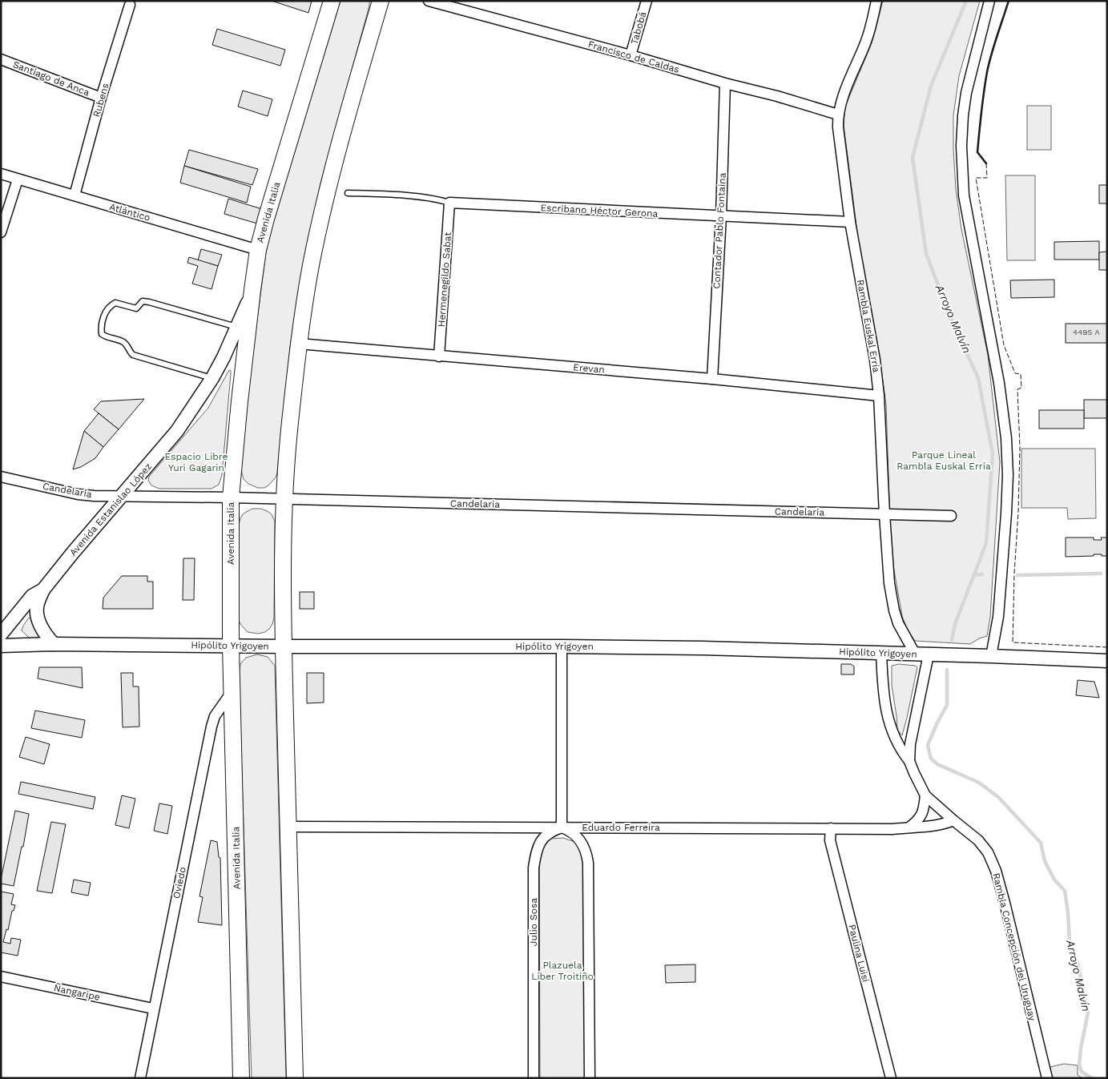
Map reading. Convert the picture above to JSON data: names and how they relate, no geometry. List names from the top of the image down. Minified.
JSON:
{"streets":{"main road":["Avenida Italia"],"street":["Tabobá","Francisco de Caldas","Santiago de Anca","Rubens","Escribano Héctor Gerona","Atlántico","Contador Pablo Fontaina","Hermenegildo Sabat","Rambla Euskal Erría","Erevan","Candelaria","Avenida Estanislao López","Hipólito Yrigoyen","Eduardo Ferreira","Oviedo","Julio Sosa","Rambla Concepción del Uruguay","Paulina Luisi","Ñangaripe"]},"crossings":[["Tabobá","Francisco de Caldas"],["Francisco de Caldas","Contador Pablo Fontaina"],["Francisco de Caldas","Rambla Euskal Erría"],["Santiago de Anca","Rubens"],["Rubens","Atlántico"],["Escribano Héctor Gerona","Contador Pablo Fontaina"],["Escribano Héctor Gerona","Hermenegildo Sabat"],["Escribano Héctor Gerona","Rambla Euskal Erría"],["Atlántico","Avenida Italia"],["Avenida Italia","Candelaria"],["Avenida Italia","Avenida Estanislao López"],["Avenida Italia","Hipólito Yrigoyen"],["Avenida Italia","Oviedo"],["Contador Pablo Fontaina","Erevan"],["Hermenegildo Sabat","Erevan"],["Rambla Euskal Erría","Erevan"],["Rambla Euskal Erría","Candelaria"],["Rambla Euskal Erría","Hipólito Yrigoyen"],["Candelaria","Avenida Estanislao López"],["Hipólito Yrigoyen","Rambla Concepción del Uruguay"],["Eduardo Ferreira","Julio Sosa"],["Eduardo Ferreira","Rambla Concepción del Uruguay"],["Eduardo Ferreira","Paulina Luisi"],["Oviedo","Ñangaripe"]],"water":["Arroyo Malvín"],"parks":["Parque Lineal Rambla Euskal Erría","Espacio Libre Yuri Gagarin","Plazuela Liber Troitiño"],"house_numbers":["4495 A"]}
